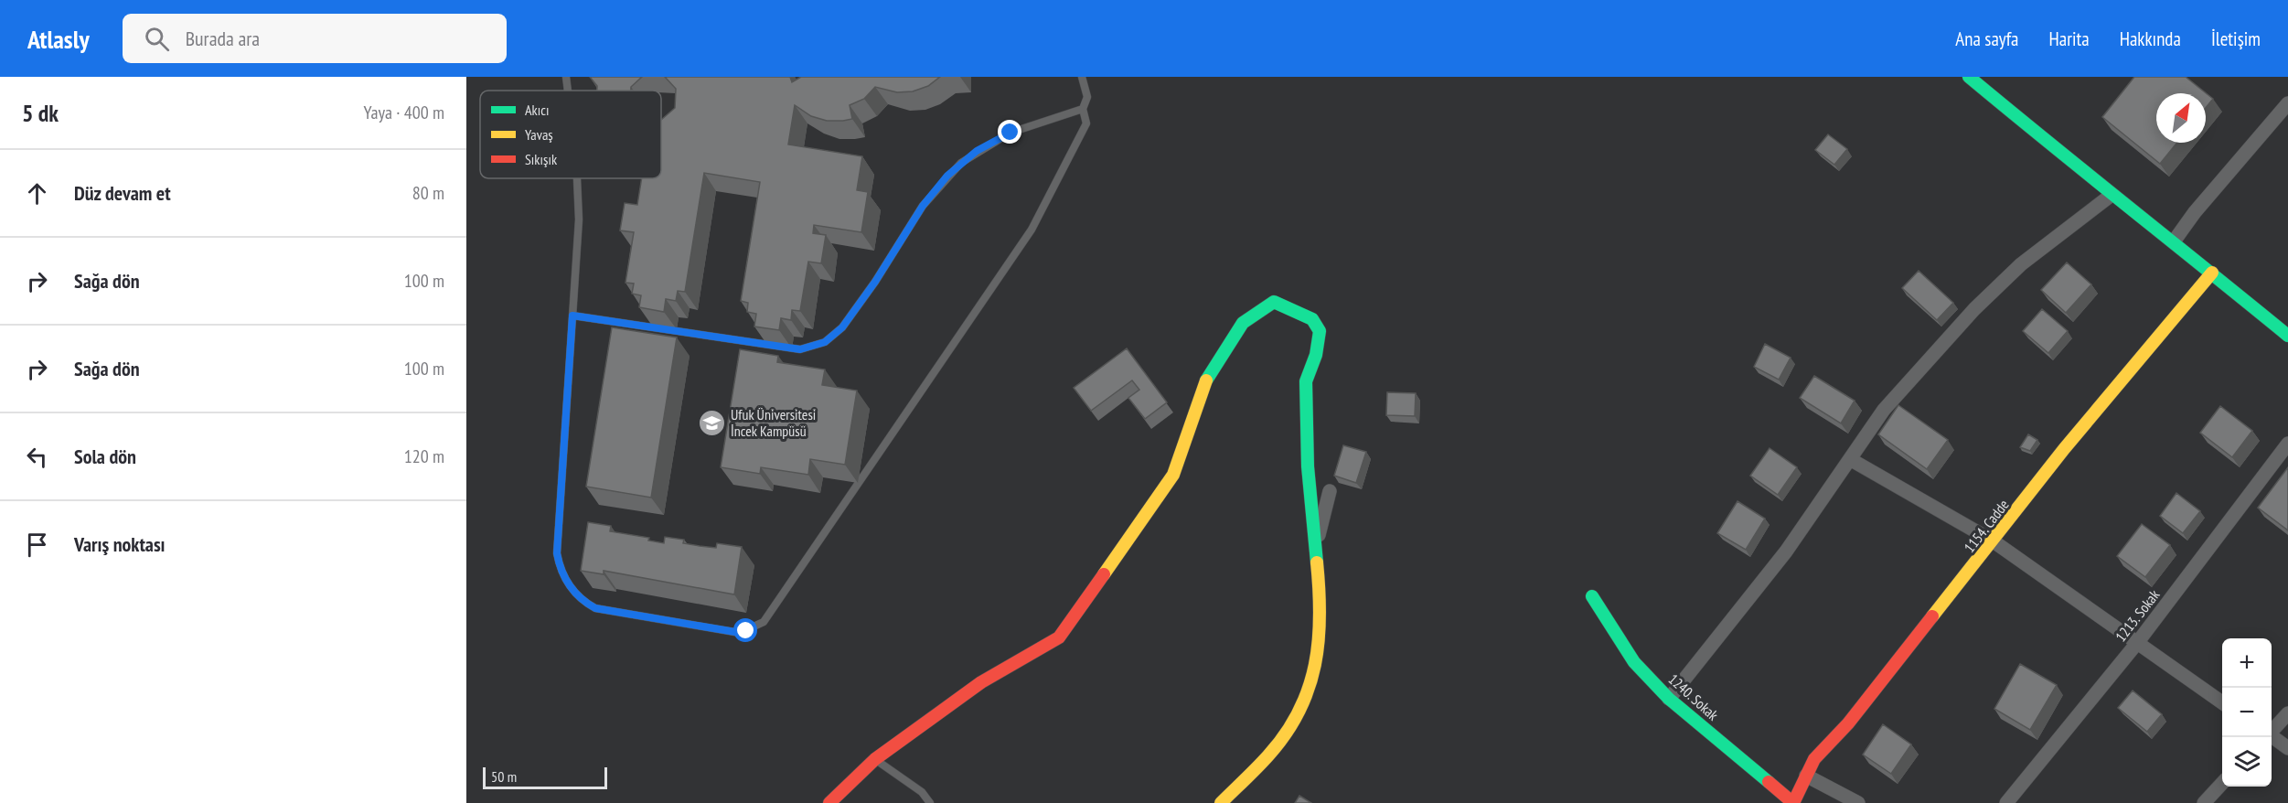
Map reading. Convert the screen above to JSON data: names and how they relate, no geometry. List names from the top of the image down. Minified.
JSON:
{"streets":{"street":["1154. Cadde","1213. Sokak","1240. Sokak"]},"crossings":[["1154. Cadde","1240. Sokak"]],"places":{"school or university":["Ufuk Üniversitesi İncek Kampüsü"]},"legend":["Akıcı","Yavaş","Sıkışık"],"scale_bar":"50 m","north":"top right","page":{"header":"Atlasly","search":"Burada ara","nav":["Ana sayfa","Harita","Hakkında","İletişim"],"heading":["5 dk","Yaya · 400 m"],"list":[["Düz devam et","80 m"],["Sağa dön","100 m"],["Sağa dön","100 m"],["Sola dön","120 m"],"Varış noktası"],"map_buttons":["+","−"],"scale":"50 m"}}
